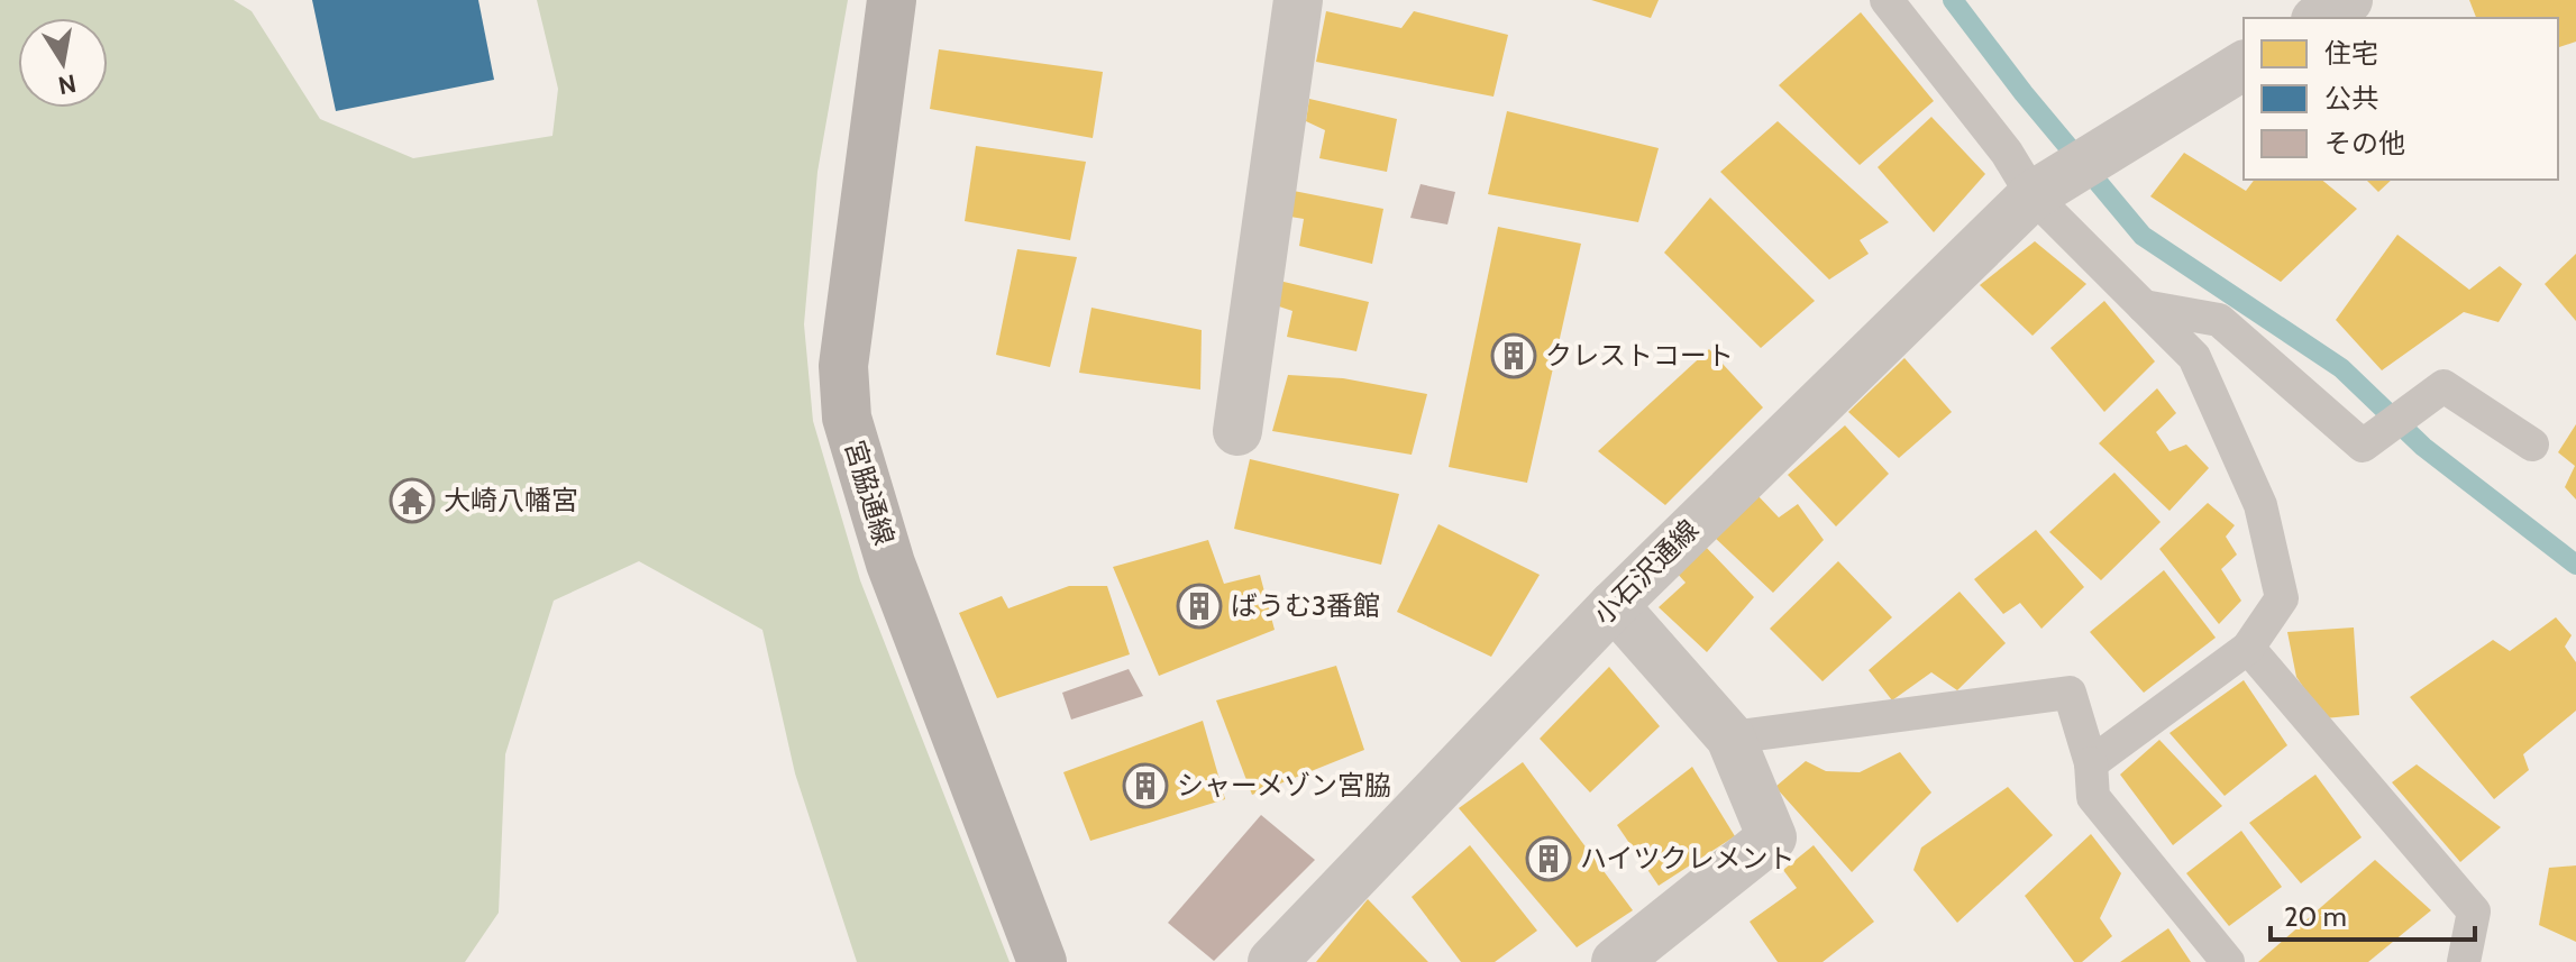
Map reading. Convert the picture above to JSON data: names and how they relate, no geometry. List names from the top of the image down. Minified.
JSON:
{"streets":{"street":["宮脇通線","小石沢通線"]},"places":{"building":["クレストコート","ばうむ3番館","シャーメゾン宮脇","ハイツクレメント"],"temple":["大崎八幡宮"]},"legend":["住宅","公共","その他"],"scale_bar":"20 m","north":"bottom"}
